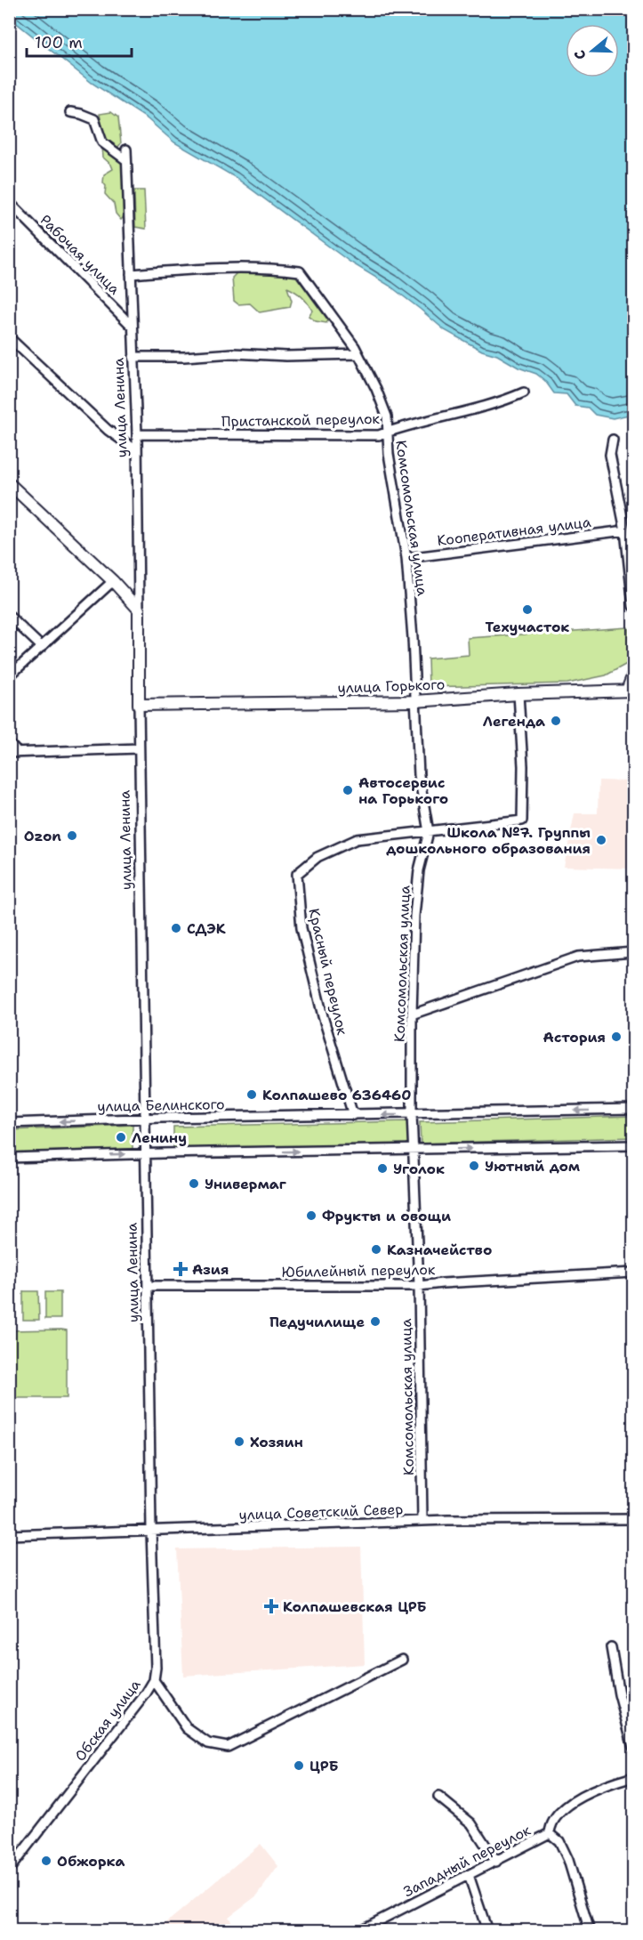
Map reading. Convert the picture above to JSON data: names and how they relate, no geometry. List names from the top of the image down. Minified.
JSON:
{"streets":{"main road":["улица Ленина","улица Горького"],"street":["Рабочая улица","Пристанской переулок","Комсомольская улица","Кооперативная улица","Красный переулок","улица Белинского","Юбилейный переулок","улица Советский Север","Обская улица","Западный переулок"]},"crossings":[["Рабочая улица","улица Ленина"],["улица Ленина","Пристанской переулок"],["улица Ленина","Комсомольская улица"],["улица Ленина","улица Горького"],["улица Ленина","улица Белинского"],["улица Ленина","Юбилейный переулок"],["улица Ленина","улица Советский Север"],["улица Ленина","Обская улица"],["Пристанской переулок","Комсомольская улица"],["Комсомольская улица","Кооперативная улица"],["Комсомольская улица","улица Горького"],["Комсомольская улица","Красный переулок"],["Комсомольская улица","улица Белинского"],["Комсомольская улица","Юбилейный переулок"],["Комсомольская улица","улица Советский Север"],["улица Горького","Красный переулок"],["Красный переулок","улица Белинского"],["улица Советский Север","Обская улица"]],"places":{"other":["Техучасток","Легенда","Автосервис на Горького","Ozon","Школа №7. Группы дошкольного образования","СДЭК","Астория","Колпашево 636460","Ленину","Уютный дом","Уголок","Универмаг","Фрукты и овощи","Казначейство","Педучилище","Хозяин","ЦРБ","Обжорка"],"health":["Азия","Колпашевская ЦРБ"]},"scale_bar":"100 m","north":"left"}
